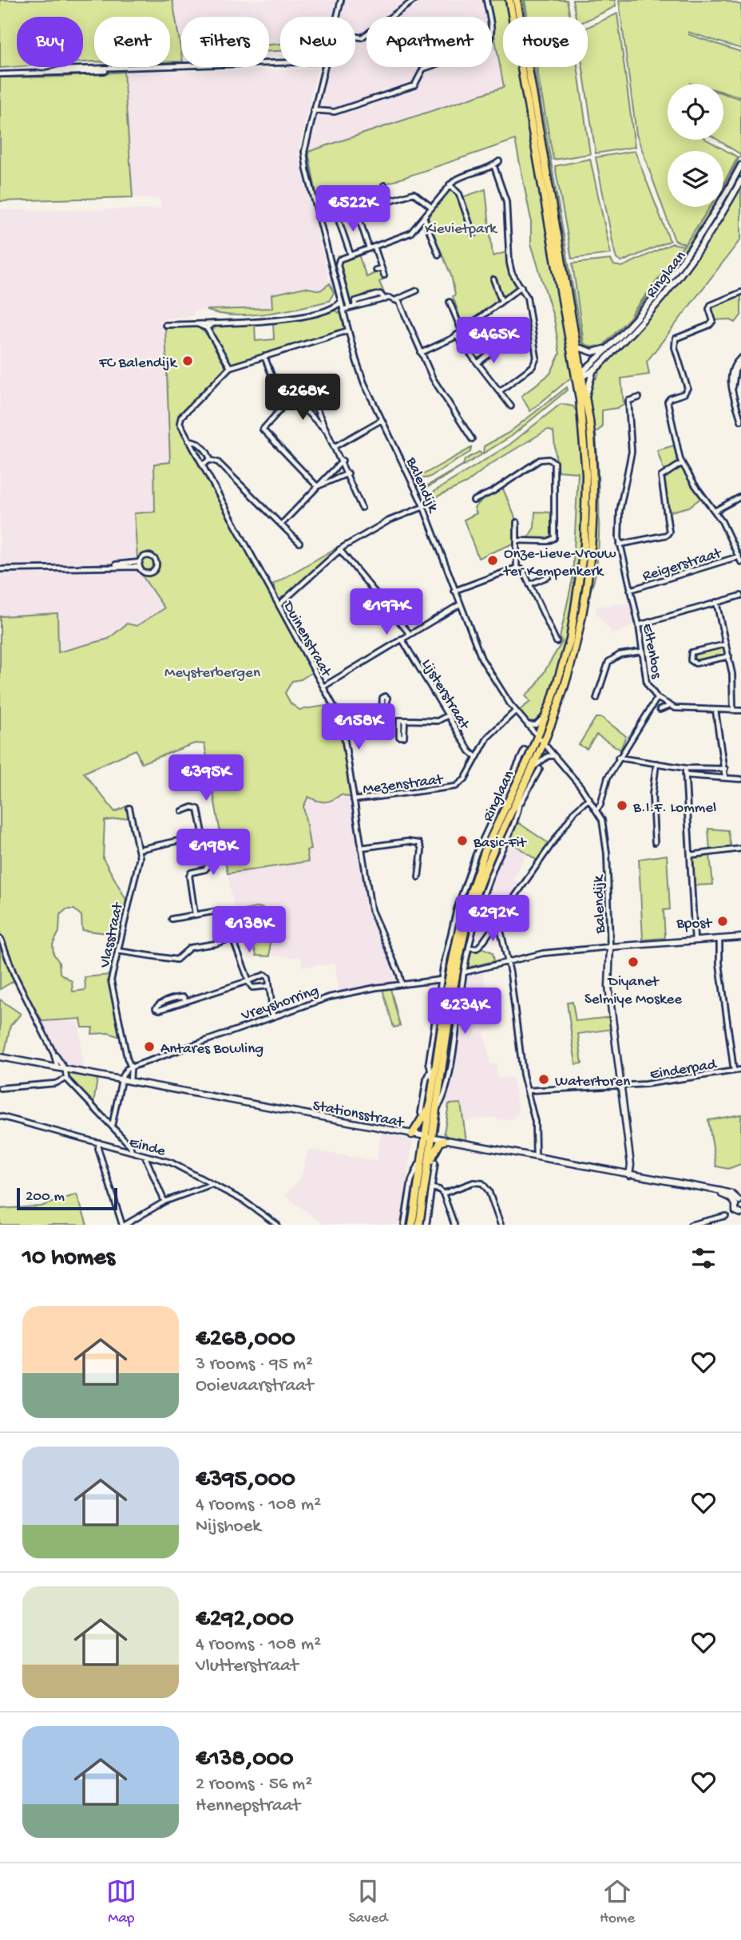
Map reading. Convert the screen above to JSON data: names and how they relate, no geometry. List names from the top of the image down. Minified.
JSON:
{"streets":{"highway":["Ringlaan"],"main road":["Stationsstraat"],"street":["Balendijk","Reigerstraat","Duinenstraat","Eltenbos","Lijsterstraat","Mezenstraat","Vlasstraat","Vreyshorring","Einderpad","Einde"]},"crossings":[["Ringlaan","Balendijk"],["Ringlaan","Stationsstraat"],["Balendijk","Duinenstraat"],["Balendijk","Eltenbos"],["Balendijk","Mezenstraat"],["Reigerstraat","Eltenbos"],["Duinenstraat","Mezenstraat"],["Duinenstraat","Vreyshorring"],["Lijsterstraat","Mezenstraat"],["Vlasstraat","Vreyshorring"]],"parks":["Kievietpark","Meysterbergen"],"places":["FC Balendijk","Onze-Lieve-Vrouw ter Kempenkerk","B.I.F. Lommel","Basic-Fit","Bpost","Diyanet Selmiye Moskee","Antares Bowling","Watertoren"],"scale_bar":"200 m","page":{"chip":["Buy","Rent","Filters","New","Apartment","House"],"price":["€522K","€465K","€268K","€197K","€158K","€395K","€198K","€292K","€138K","€234K"],"scale":"200 m","heading":"10 homes","list":[{"name":"€268,000","note":"3 rooms · 95 m² · Ooievaarstraat"},{"name":"€395,000","note":"4 rooms · 108 m² · Nijshoek"},{"name":"€292,000","note":"4 rooms · 108 m² · Vlutterstraat"},{"name":"€138,000","note":"2 rooms · 56 m² · Hennepstraat"}],"tabs":["Map","Saved","Home"]}}
